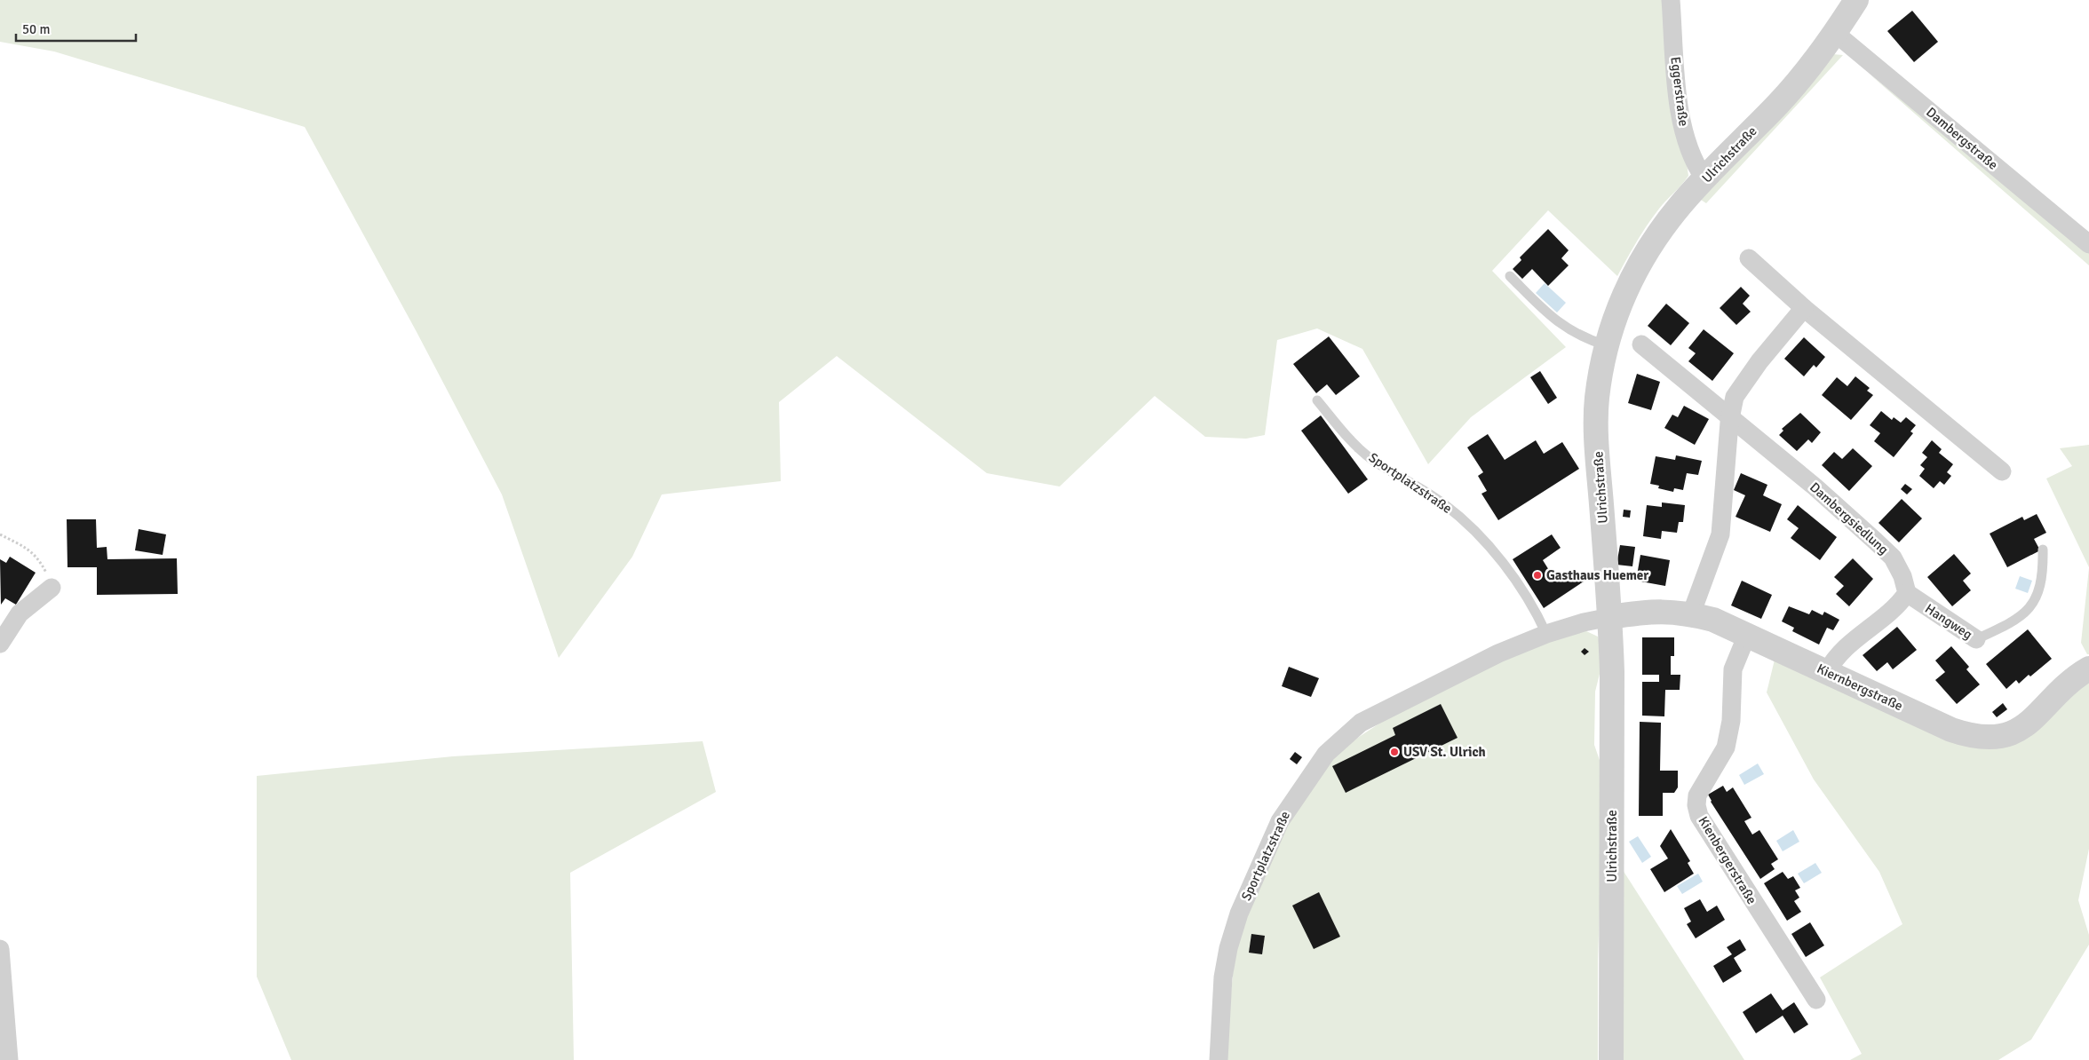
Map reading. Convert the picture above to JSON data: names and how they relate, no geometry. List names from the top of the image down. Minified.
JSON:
{"streets":{"street":["Eggerstraße","Dambergstraße","Ulrichstraße","Sportplatzstraße","Dambergsiedlung","Hangweg","Kiernbergstraße","Kienbergerstraße"]},"crossings":[["Eggerstraße","Ulrichstraße"],["Dambergstraße","Ulrichstraße"],["Ulrichstraße","Sportplatzstraße"],["Ulrichstraße","Kiernbergstraße"],["Sportplatzstraße","Kiernbergstraße"],["Dambergsiedlung","Hangweg"],["Kiernbergstraße","Kienbergerstraße"]],"places":["Gasthaus Huemer","USV St. Ulrich"],"scale_bar":"50 m"}
